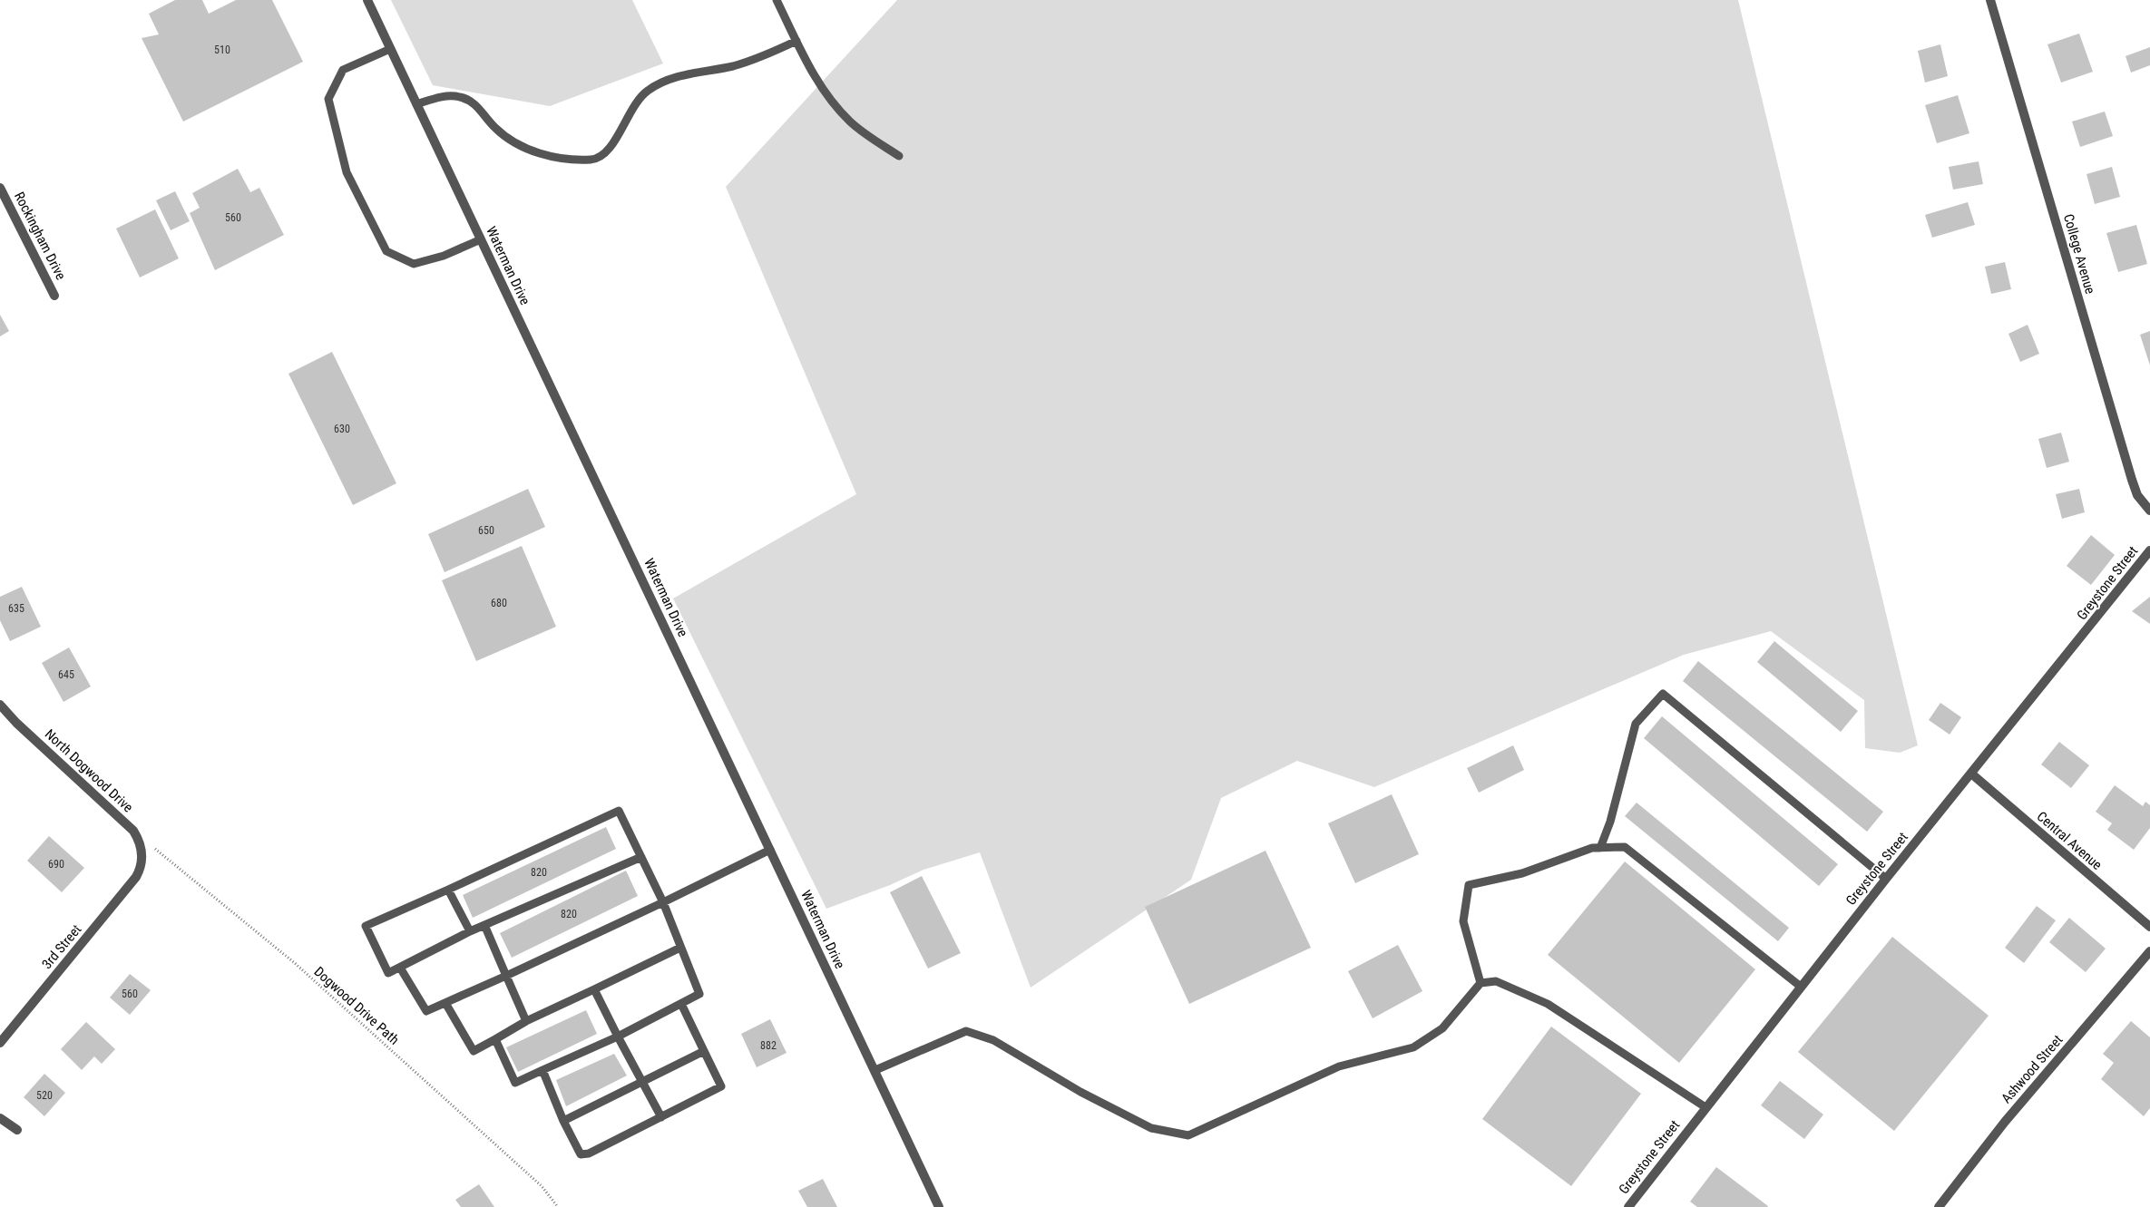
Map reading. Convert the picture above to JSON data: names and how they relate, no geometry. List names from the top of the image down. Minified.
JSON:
{"streets":{"street":["Rockingham Drive","College Avenue","Waterman Drive","Greystone Street","North Dogwood Drive","Central Avenue","3rd Street","Ashwood Street"],"path":["Dogwood Drive Path"]},"crossings":[["Greystone Street","Central Avenue"],["North Dogwood Drive","3rd Street"]],"house_numbers":["510","560","630","650","680","635","645","690","820","820","560","882","520"]}
